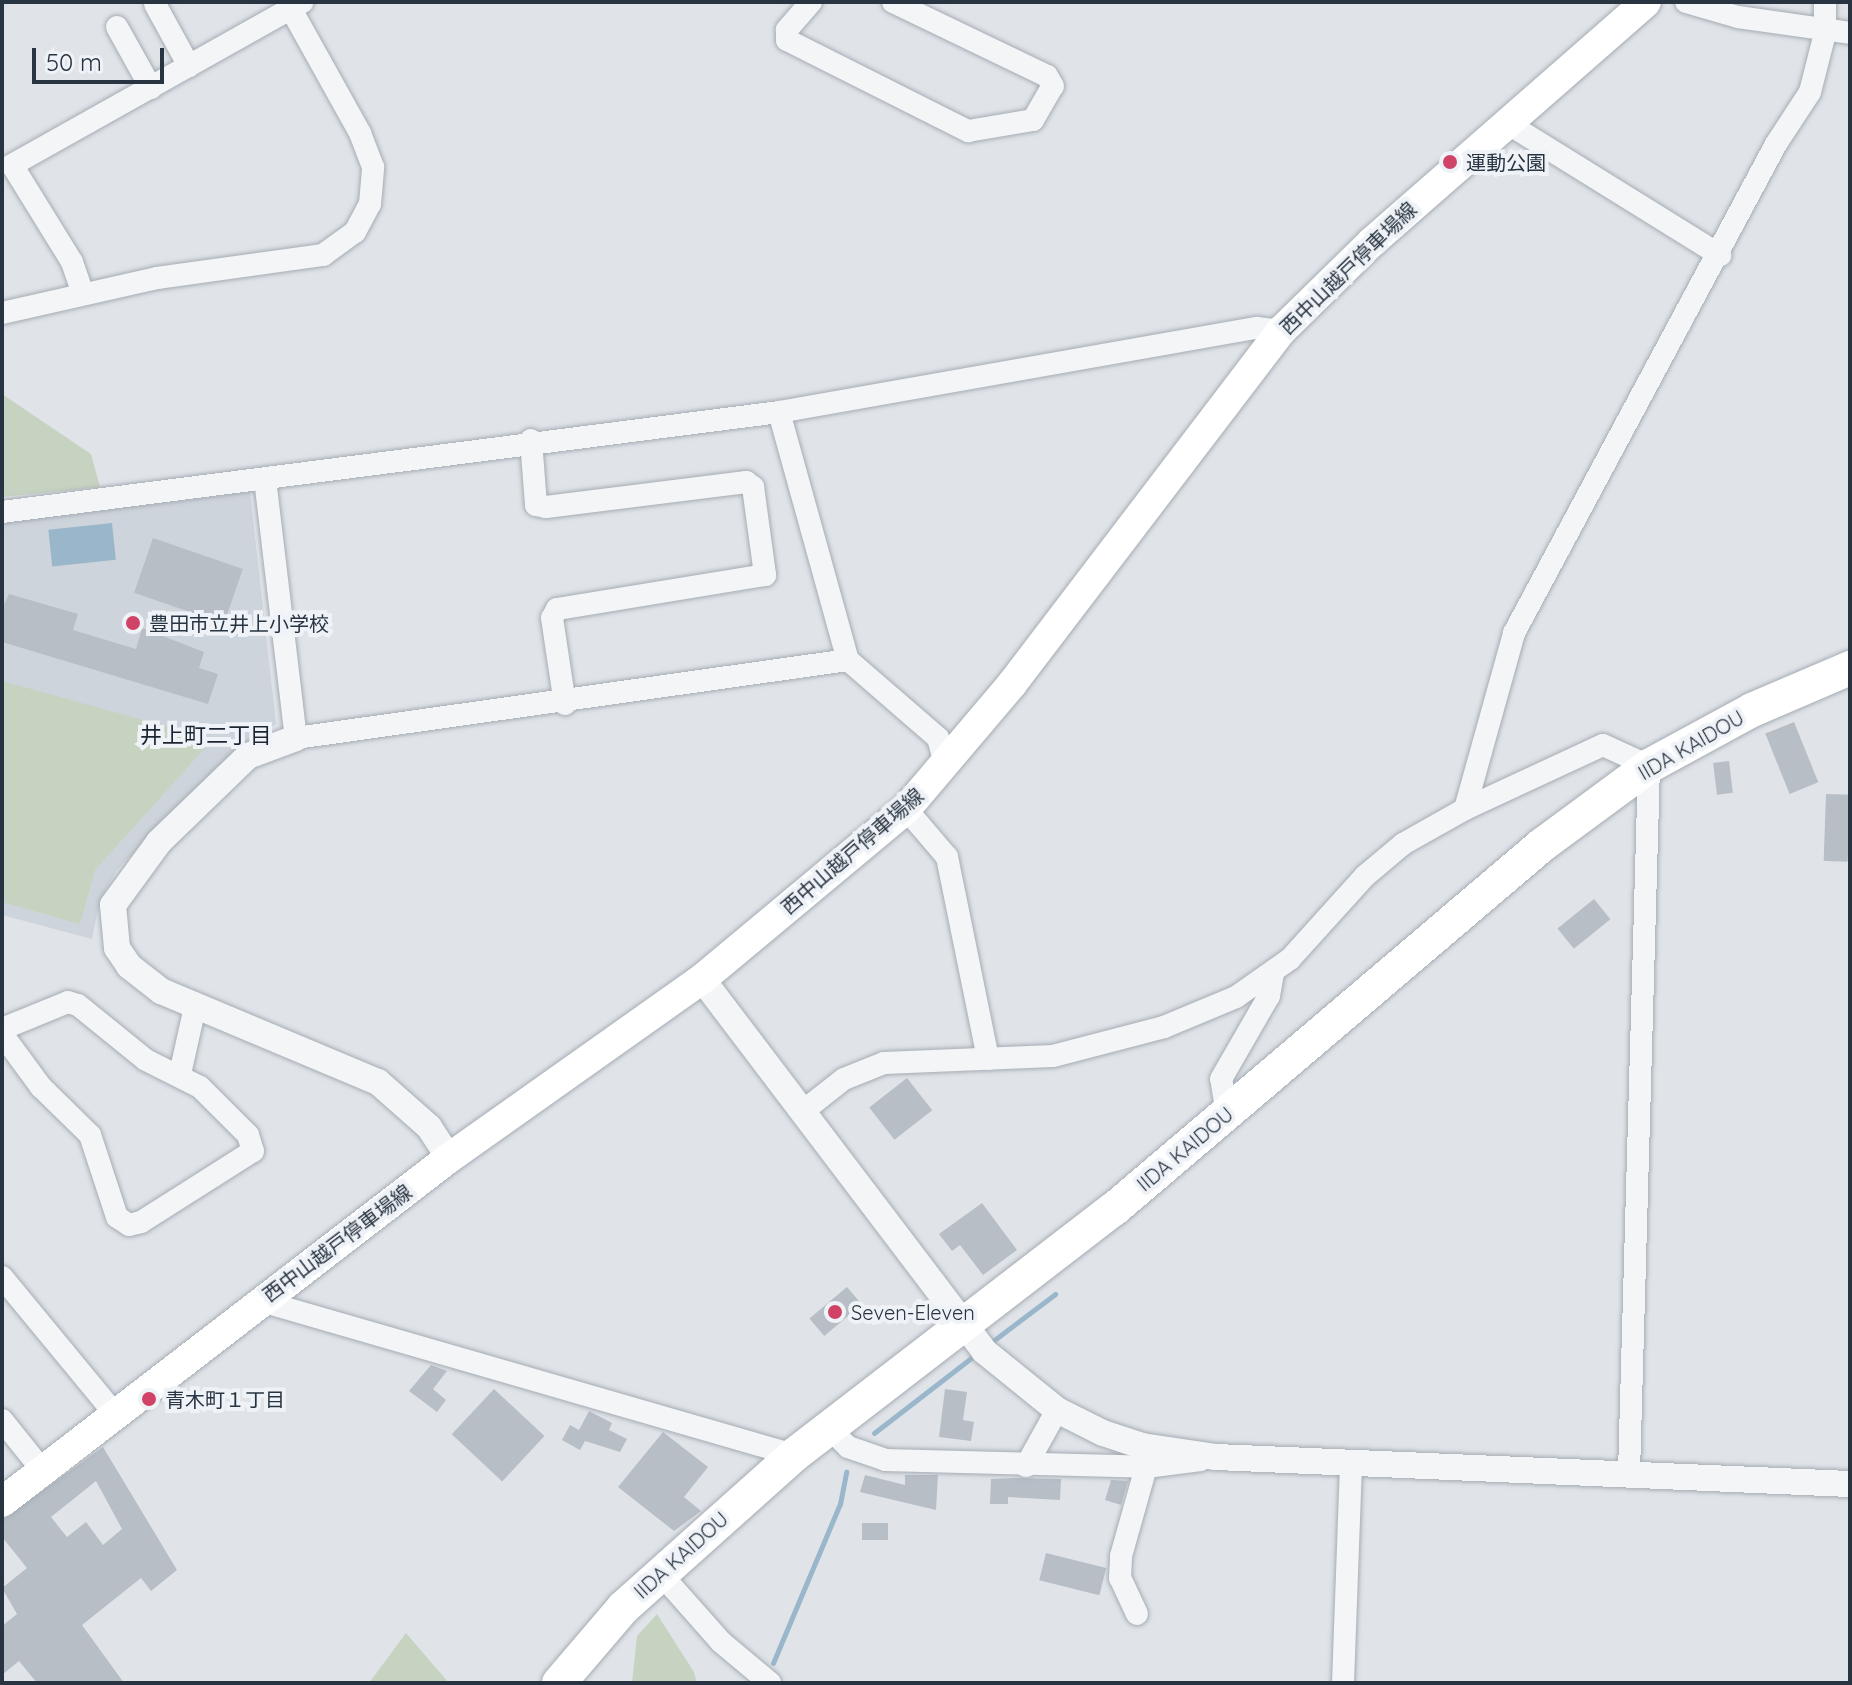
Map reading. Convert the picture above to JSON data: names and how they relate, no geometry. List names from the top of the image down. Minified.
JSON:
{"streets":{"main road":["西中山越戸停車場線","IIDA KAIDOU"]},"districts":["井上町二丁目"],"places":["運動公園","豊田市立井上小学校","Seven-Eleven","青木町１丁目"],"scale_bar":"50 m"}
